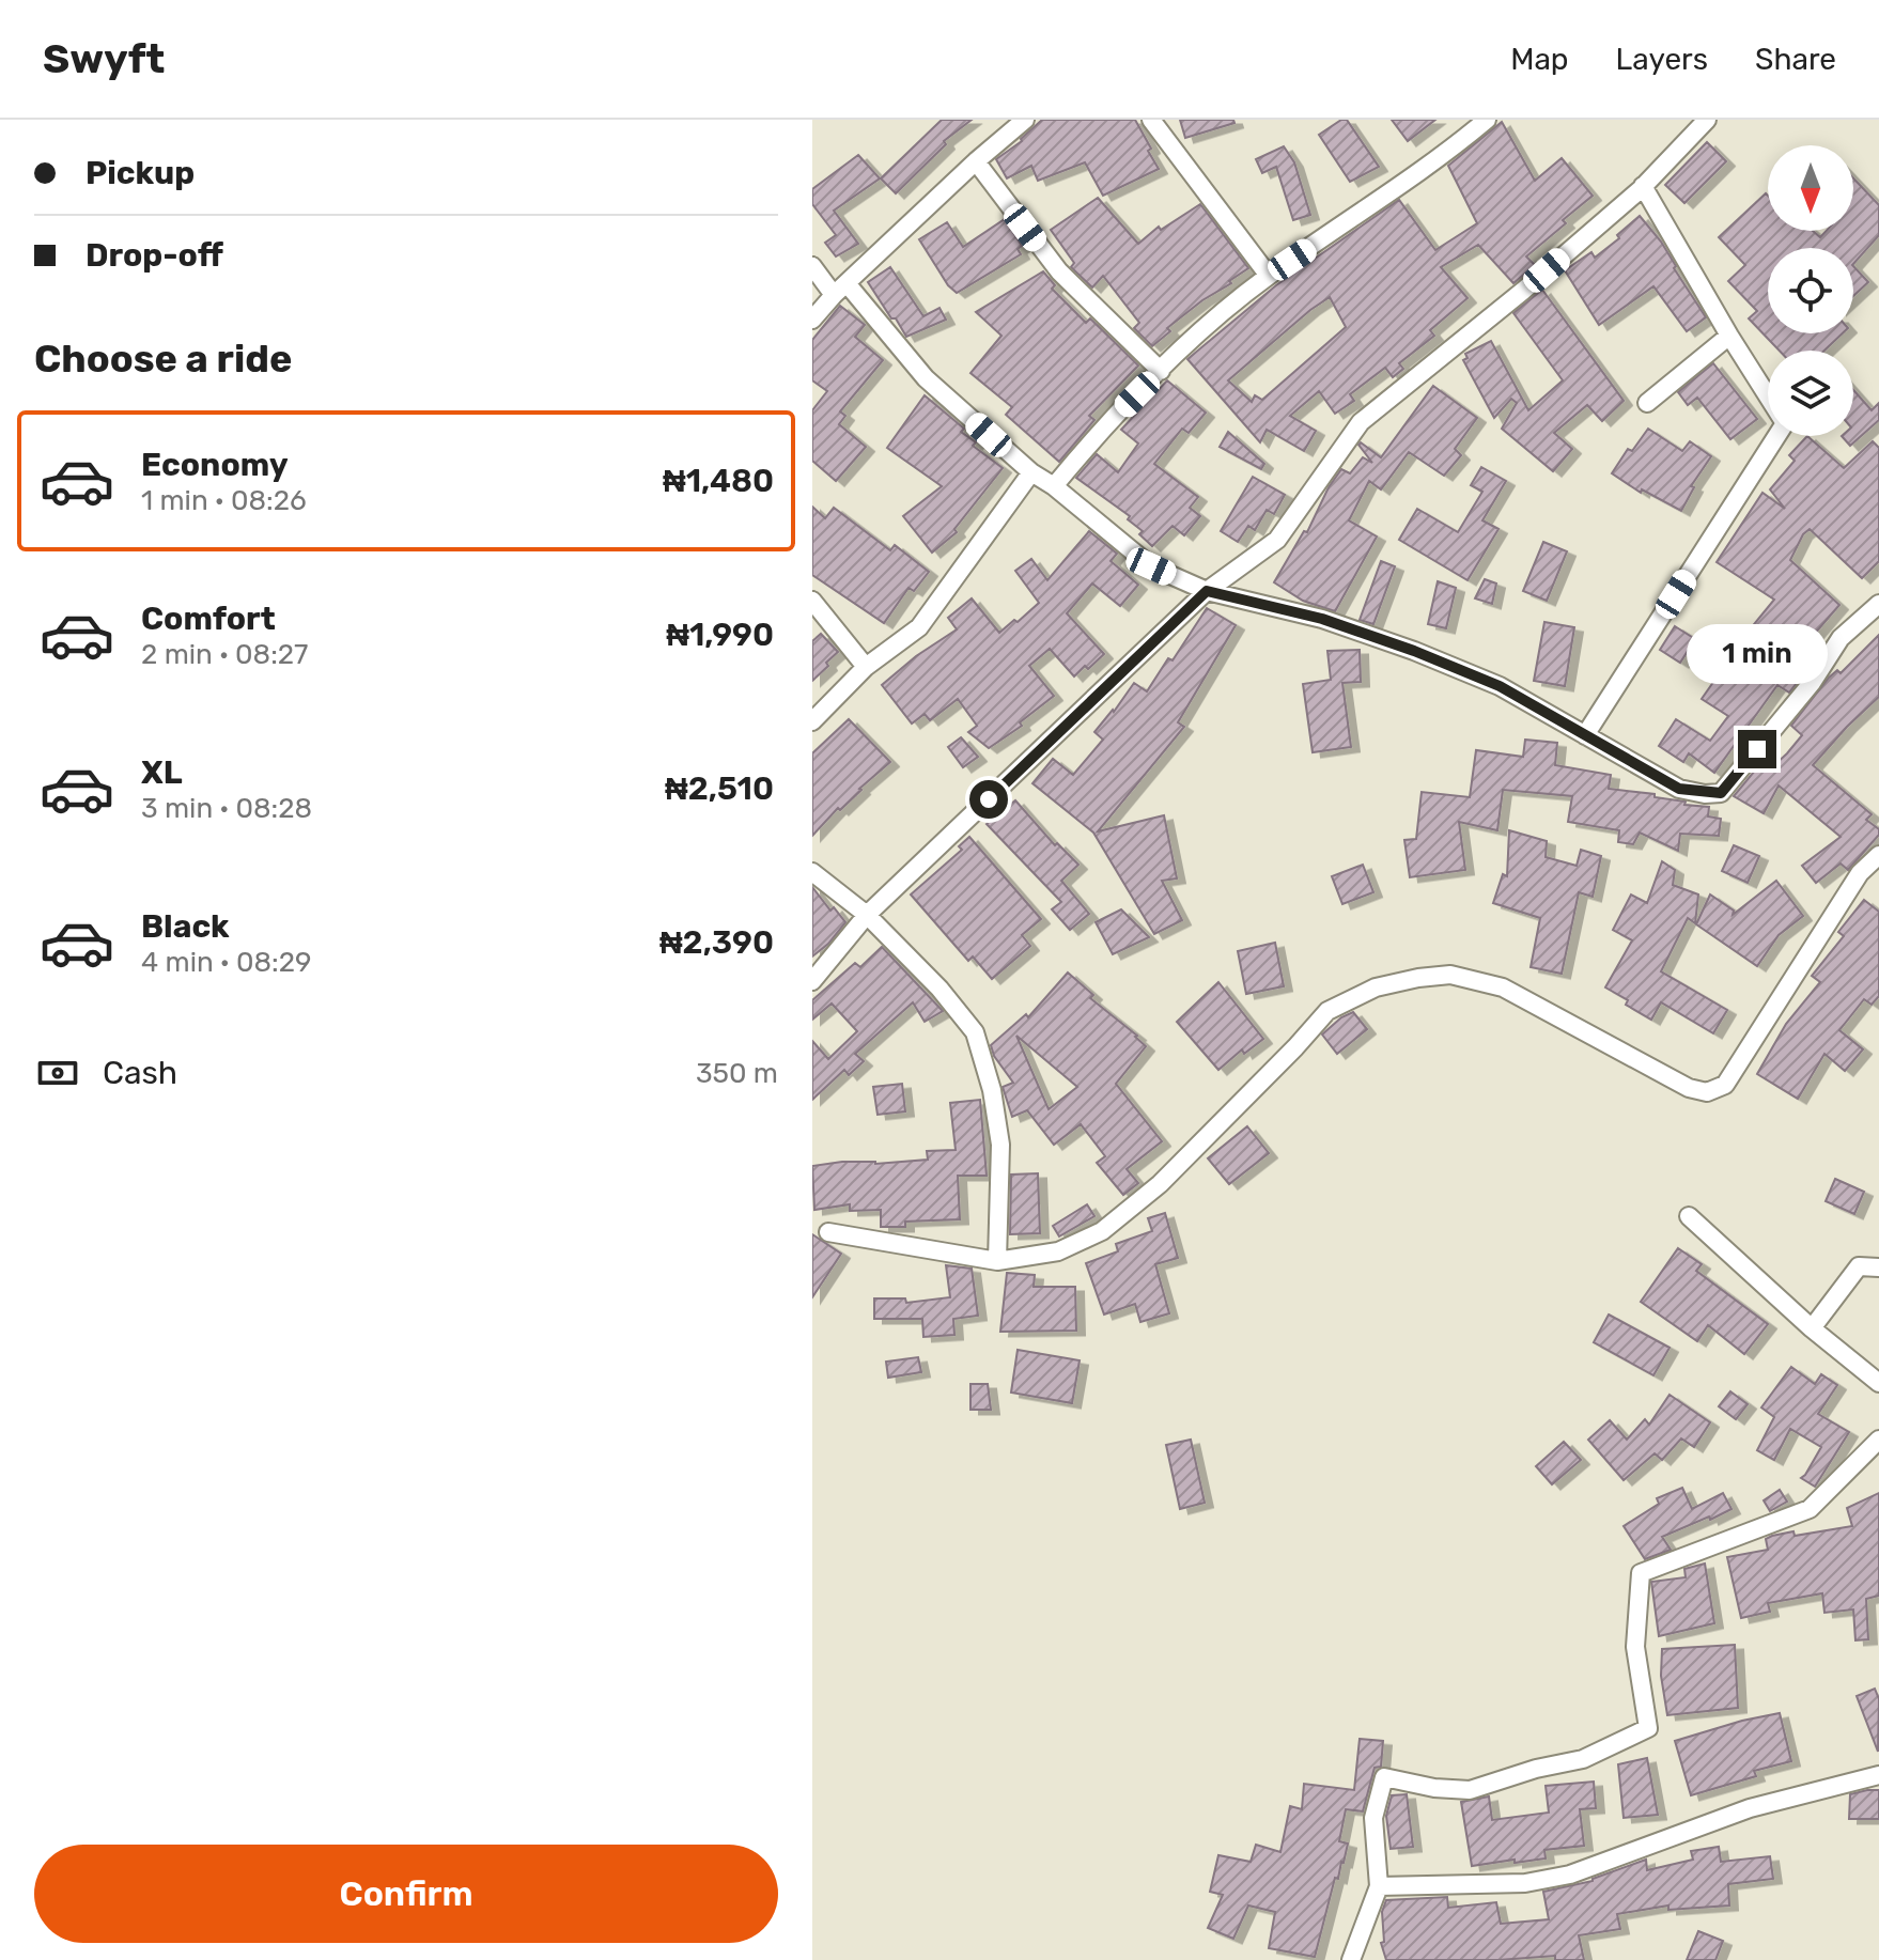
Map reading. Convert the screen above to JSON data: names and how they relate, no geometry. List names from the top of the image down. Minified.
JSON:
{"north":"bottom","page":{"header":"Swyft","nav":["Map","Layers","Share"],"banner":["Pickup","Drop-off"],"heading":"Choose a ride","list":[{"name":"Economy","note":"1 min · 08:26","value":"₦1,480"},{"name":"Comfort","note":"2 min · 08:27","value":"₦1,990"},{"name":"XL","note":"3 min · 08:28","value":"₦2,510"},{"name":"Black","note":"4 min · 08:29","value":"₦2,390"}],"bubble":"1 min","pay":["Cash","350 m"],"buttons":"Confirm"}}
